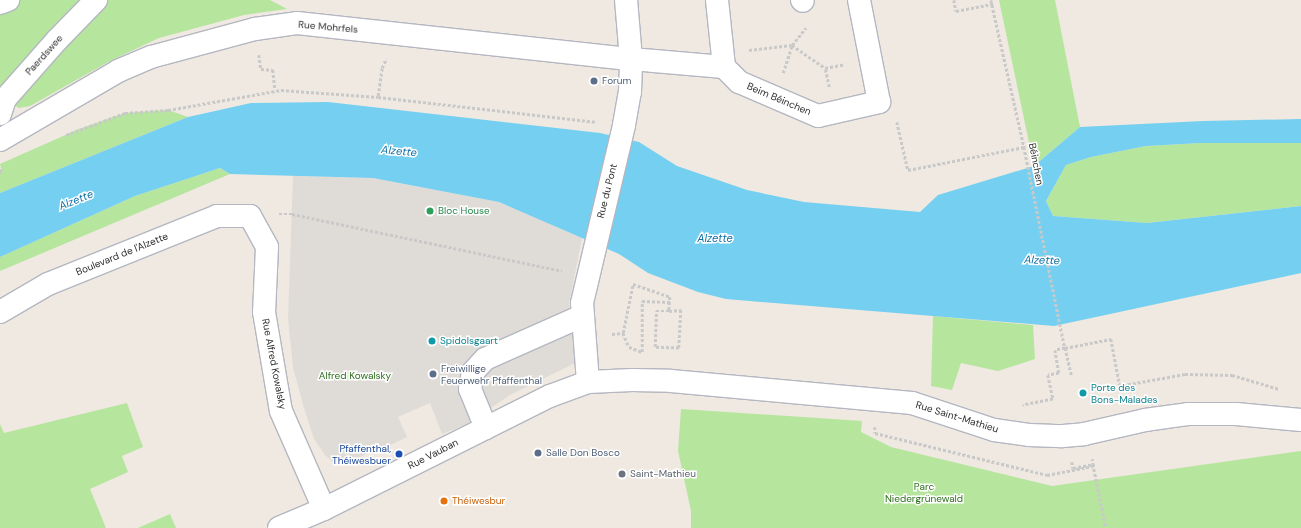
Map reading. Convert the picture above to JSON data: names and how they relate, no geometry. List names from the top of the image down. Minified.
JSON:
{"streets":{"street":["Rue Mohrfels","Paerdswee","Beim Béinchen","Rue du Pont","Boulevard de l'Alzette","Rue Alfred Kowalsky","Rue Saint-Mathieu","Rue Vauban"],"path":["Béinchen"]},"crossings":[["Rue Mohrfels","Rue du Pont"],["Rue du Pont","Rue Saint-Mathieu"],["Rue du Pont","Rue Vauban"],["Boulevard de l'Alzette","Rue Alfred Kowalsky"],["Rue Alfred Kowalsky","Rue Vauban"],["Rue Saint-Mathieu","Rue Vauban"]],"water":["Alzette"],"parks":["Alfred Kowalsky","Parc Niedergrünewald"],"places":["Forum","Bloc House","Spidolsgaart","Freiwillige Feuerwehr Pfaffenthal","Porte des Bons-Malades","Salle Don Bosco","Pfaffenthal, Théiwesbuer","Saint-Mathieu","Théiwesbur"]}
